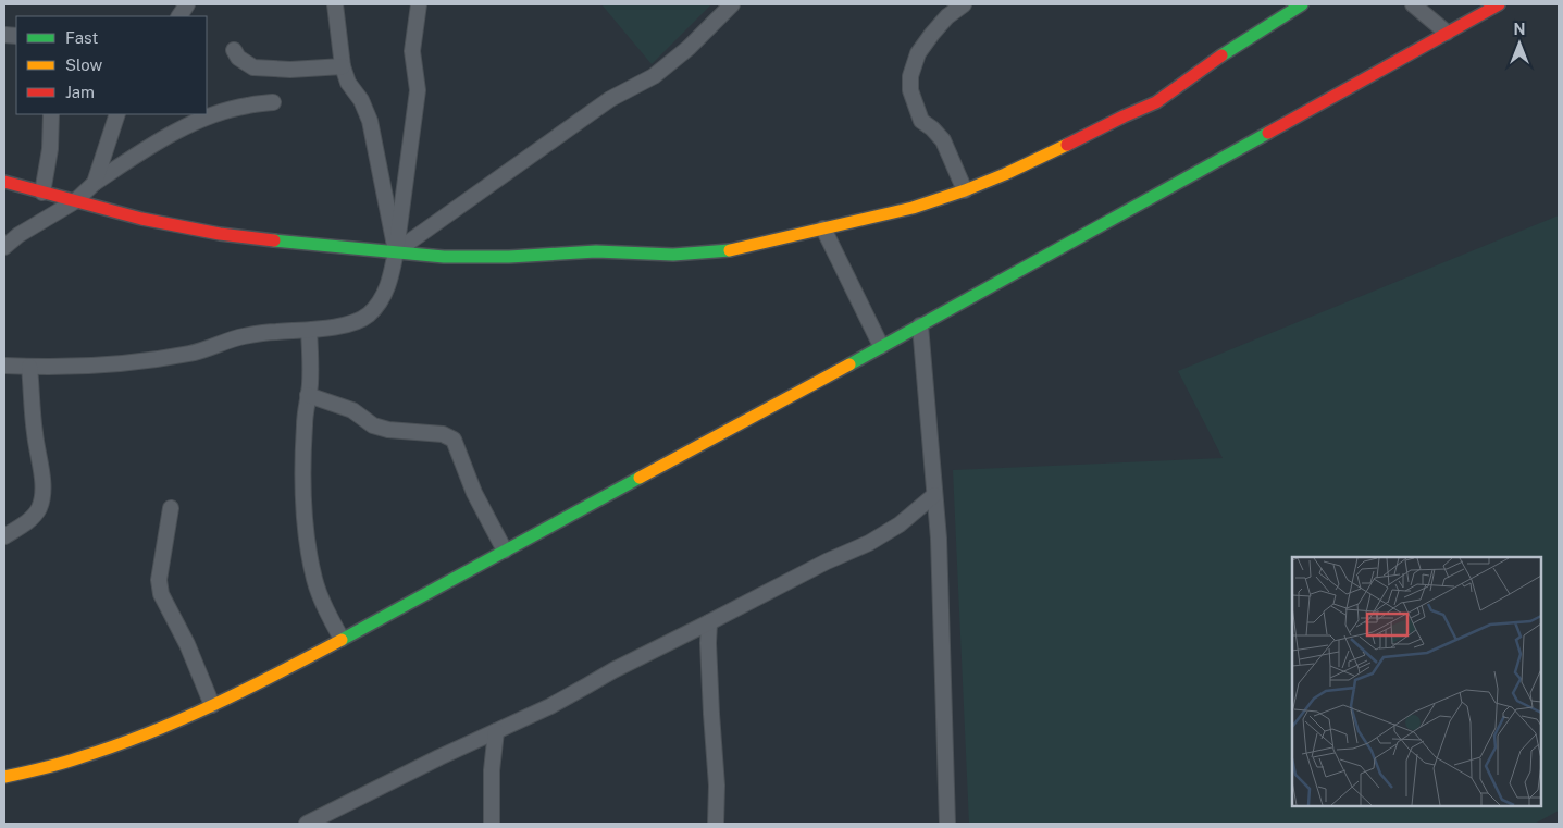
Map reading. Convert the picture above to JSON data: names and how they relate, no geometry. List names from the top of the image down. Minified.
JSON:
{"legend":["Fast","Slow","Jam"],"north":"top"}
